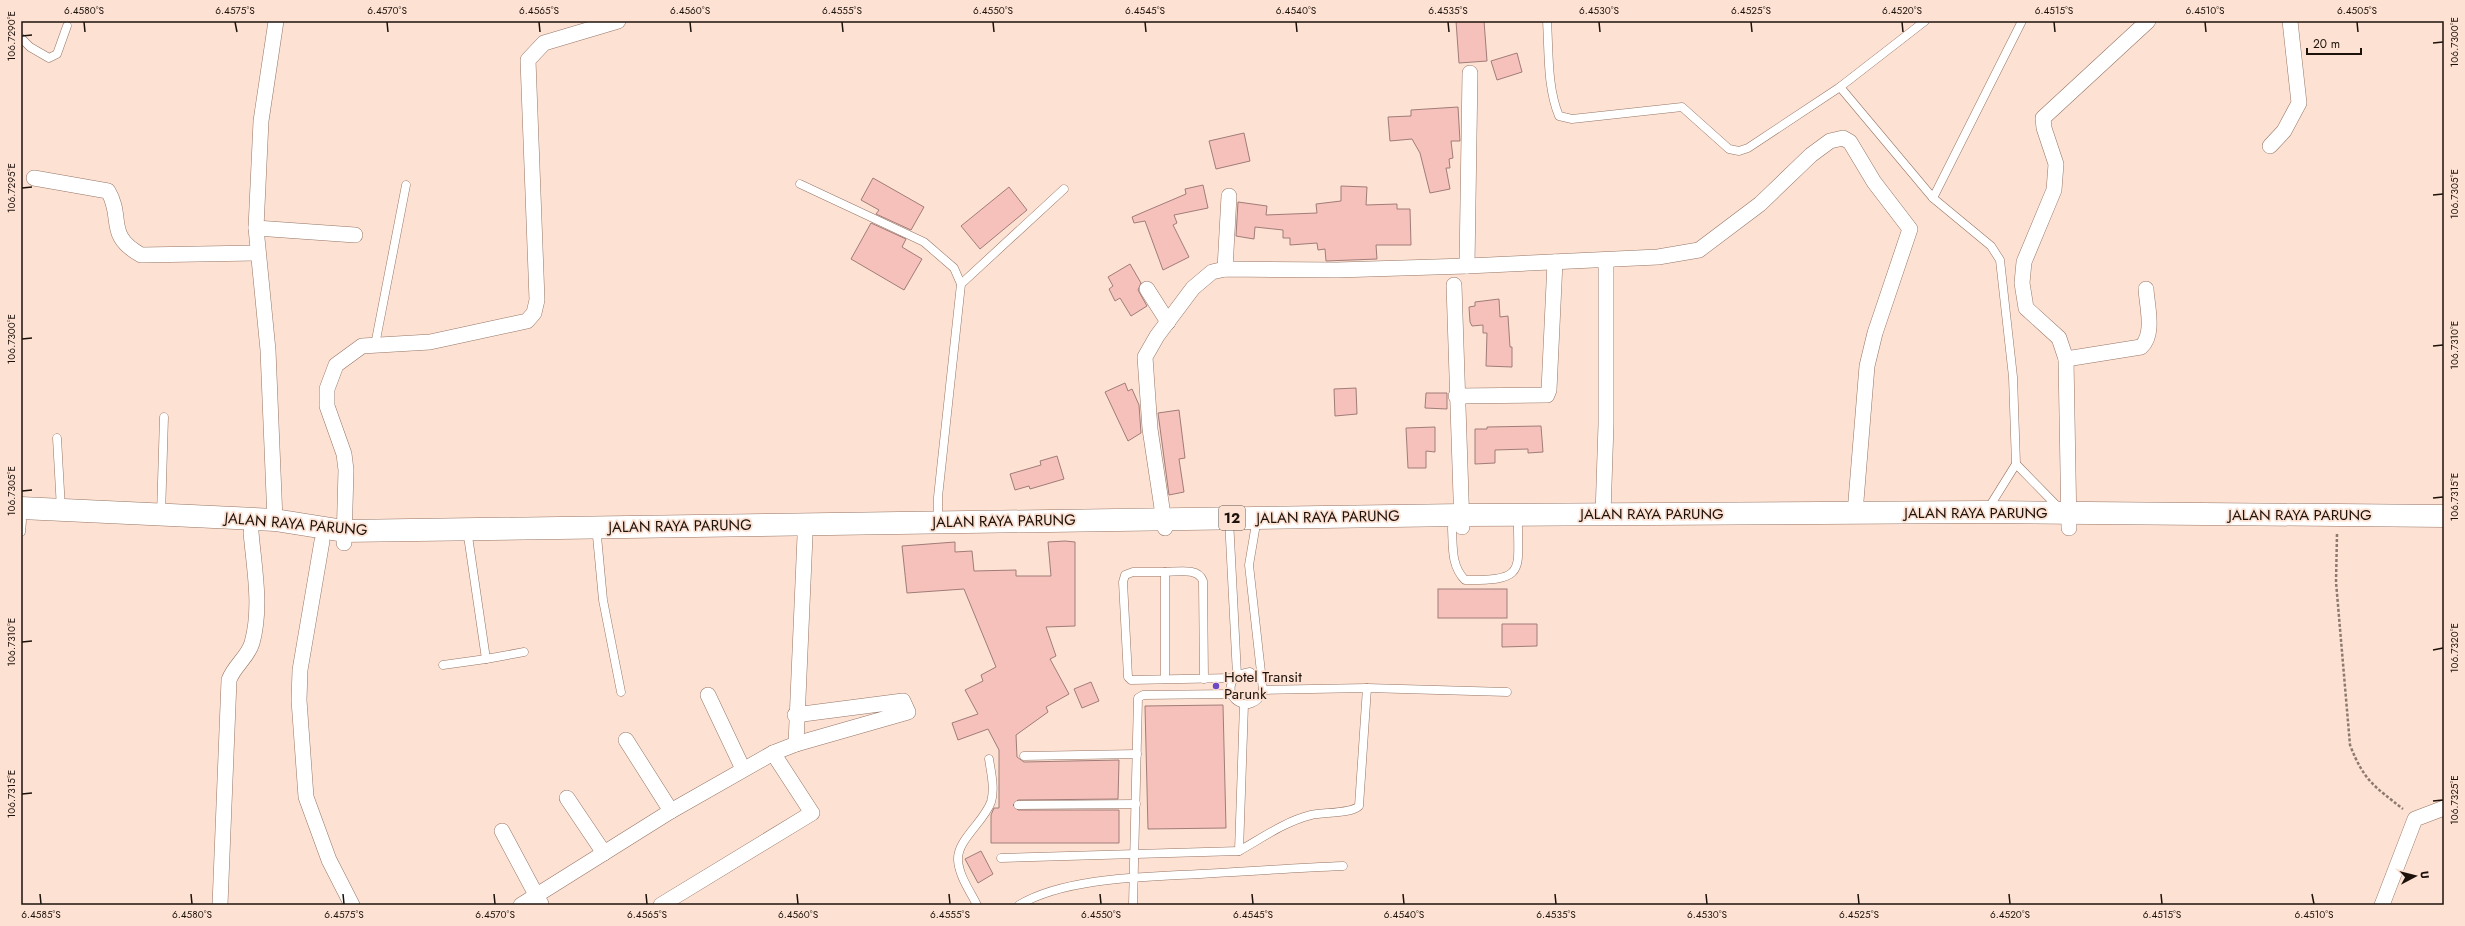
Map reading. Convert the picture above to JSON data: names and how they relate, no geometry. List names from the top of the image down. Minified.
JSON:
{"streets":{"highway":["JALAN RAYA PARUNG","12"]},"places":["Hotel Transit Parunk"],"scale_bar":"20 m","north":"right","coordinates":["6.4580°S","6.4575°S","6.4570°S","6.4565°S","6.4560°S","6.4555°S","6.4550°S","6.4545°S","6.4540°S","6.4535°S","6.4530°S","6.4525°S","6.4520°S","6.4515°S","6.4510°S","6.4505°S","106.7290°E","106.7300°E","106.7295°E","106.7305°E","106.7310°E","106.7315°E","106.7320°E","106.7325°E","6.4585°S"]}
